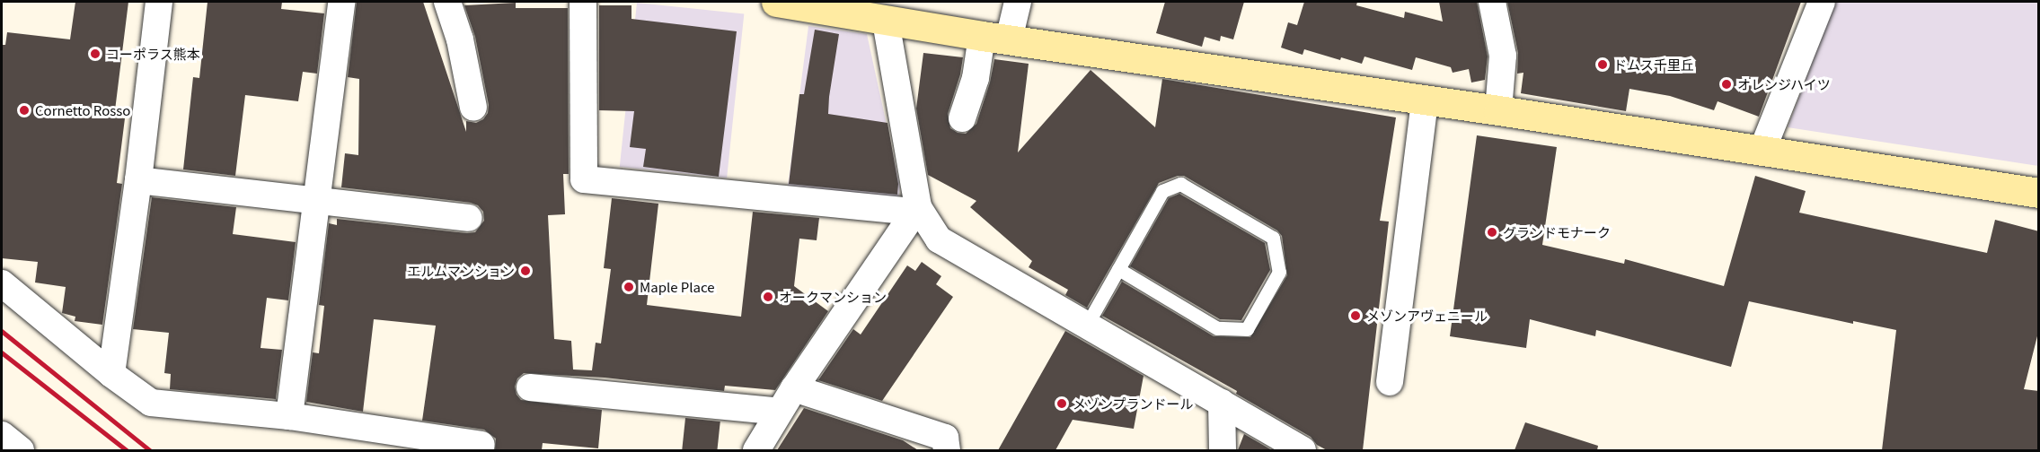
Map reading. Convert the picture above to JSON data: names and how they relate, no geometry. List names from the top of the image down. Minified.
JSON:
{"places":["コーポラス熊本","ドムス千里丘","オレンジハイツ","Cornetto Rosso","グランドモナーク","エルムマンション","Maple Place","オークマンション","メゾンアヴェニール","メゾンプランドール"]}
